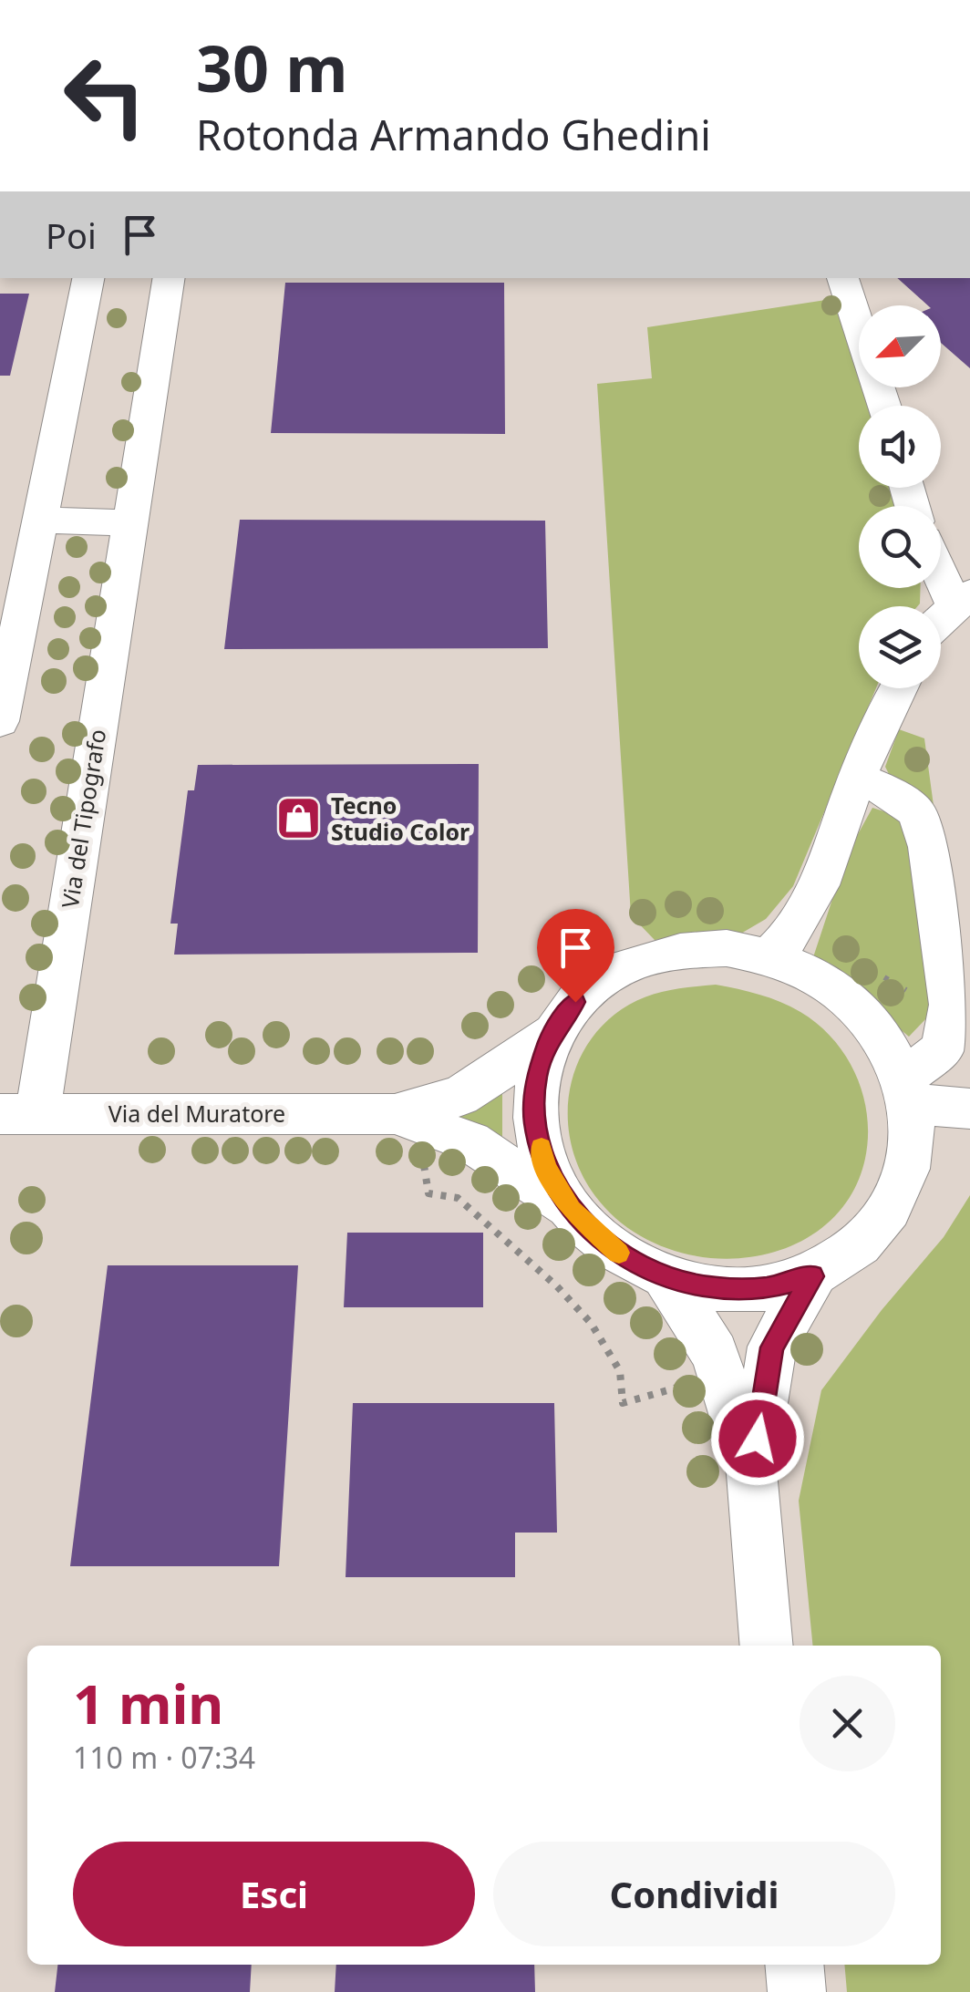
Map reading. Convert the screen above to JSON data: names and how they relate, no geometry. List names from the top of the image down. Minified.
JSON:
{"streets":{"street":["Via del Tipografo","Via del Muratore"]},"crossings":[["Via del Tipografo","Via del Muratore"]],"places":{"shop":["Tecno Studio Color"]},"north":"bottom left","page":{"turn":["30 m","Rotonda Armando Ghedini"],"then":"Poi","heading":["1 min","110 m · 07:34"],"buttons":["Esci","Condividi"]}}
